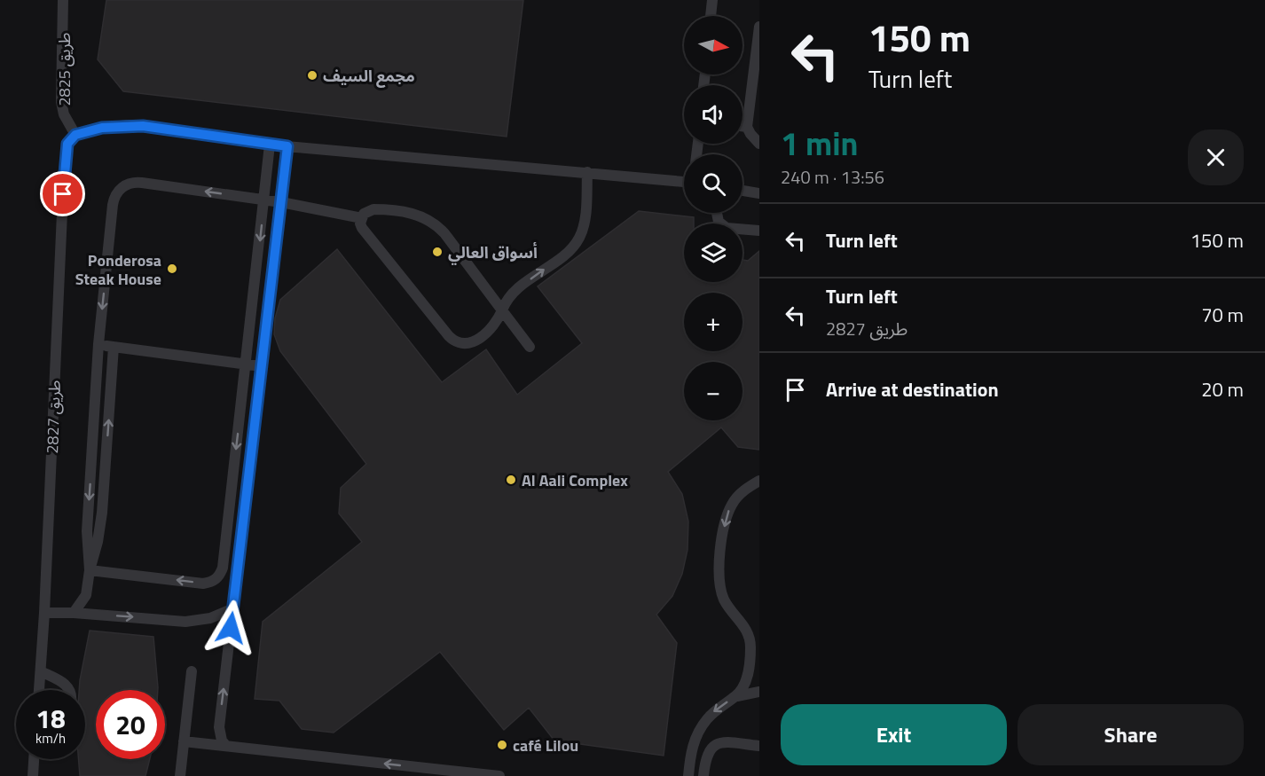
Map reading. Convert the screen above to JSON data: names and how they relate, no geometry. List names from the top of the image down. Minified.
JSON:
{"streets":{"lane":["طريق 2825","طريق 2827"]},"crossings":[["طريق 2825","طريق 2827"]],"places":["مجمع السيف","أسواق العالي","Ponderosa Steak House","Al Aali Complex","café Lilou"],"north":"right","page":{"turn":["150 m","Turn left"],"map_buttons":["+","−"],"heading":["1 min","240 m · 13:56"],"list":[{"name":"Turn left","value":"150 m"},{"name":"Turn left","note":"طريق 2827","value":"70 m"},{"name":"Arrive at destination","value":"20 m"}],"speed":"18 km/h","limit":"20","buttons":["Exit","Share"]}}
